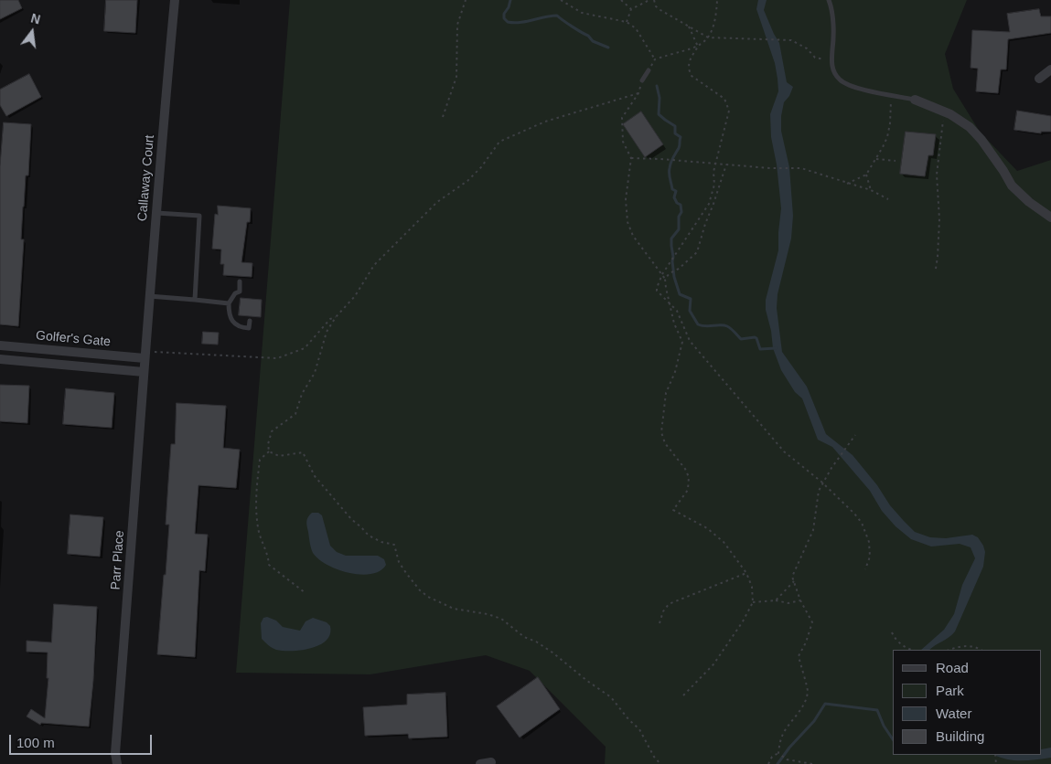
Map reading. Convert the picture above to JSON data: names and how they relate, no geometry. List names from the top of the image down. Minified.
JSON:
{"streets":{"street":["Callaway Court","Golfer's Gate","Parr Place"]},"crossings":[["Callaway Court","Golfer's Gate"],["Callaway Court","Parr Place"],["Golfer's Gate","Parr Place"]],"legend":["Road","Park","Water","Building"],"scale_bar":"100 m","north":"top"}
